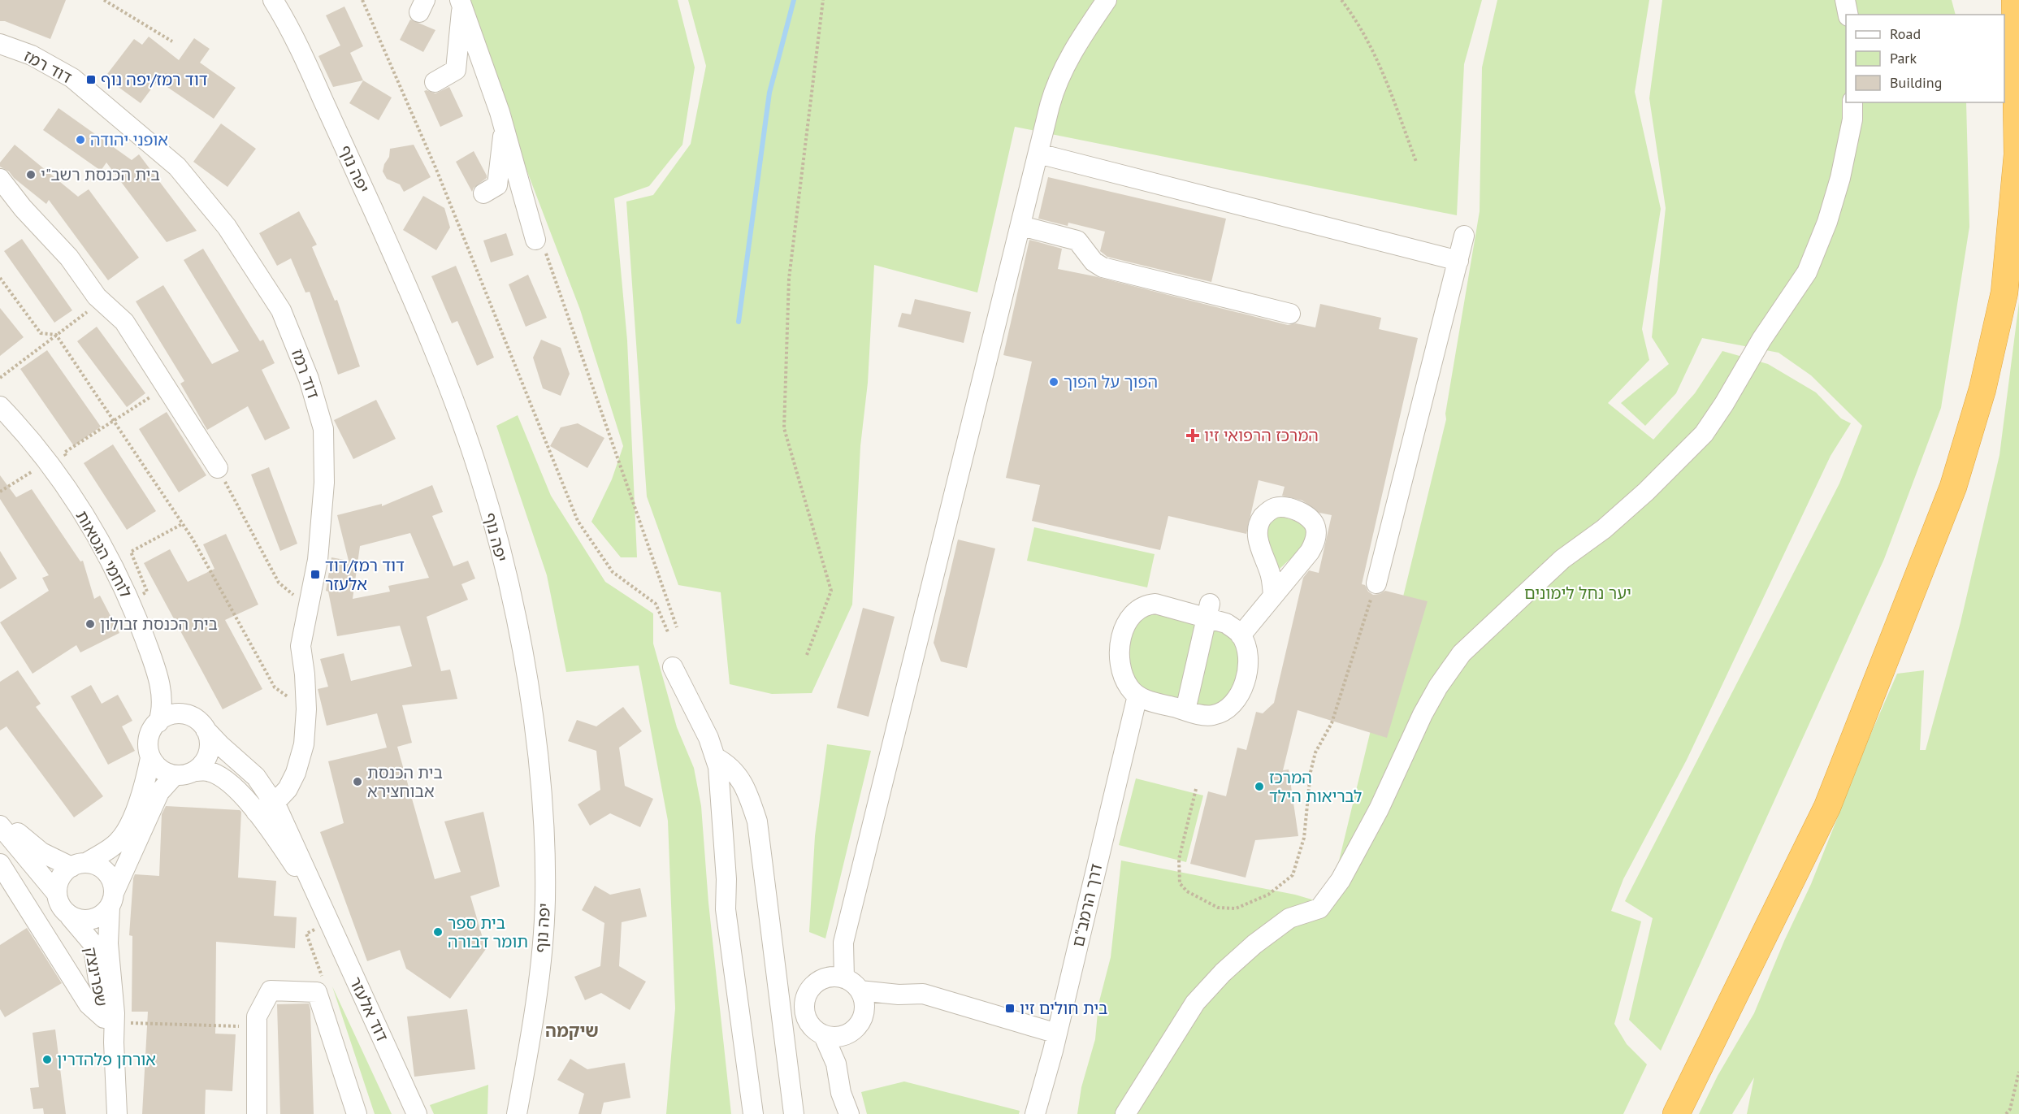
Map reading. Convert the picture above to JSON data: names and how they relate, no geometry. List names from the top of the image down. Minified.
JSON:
{"streets":{"street":["דוד רמז","יפה נוף","לוחמי הגטאות","דרך הרמב\"ם","שפרינצק","דוד אלעזר"]},"crossings":[["דוד רמז","דוד אלעזר"],["לוחמי הגטאות","דוד אלעזר"]],"districts":["שיקמה"],"parks":["יער נחל לימונים"],"places":{"transit":["דוד רמז/יפה נוף","דוד רמז/דוד אלעזר","בית חולים זיו"],"other":["אופני יהודה","בית הכנסת רשב\"י","הפוך על הפוך","בית הכנסת זבולון","בית הכנסת אבוחצירא","המרכז לבריאות הילד","בית ספר תומר דבורה","אורחן פלהדרין"],"health":["המרכז הרפואי זיו"]},"legend":["Road","Park","Building"]}
